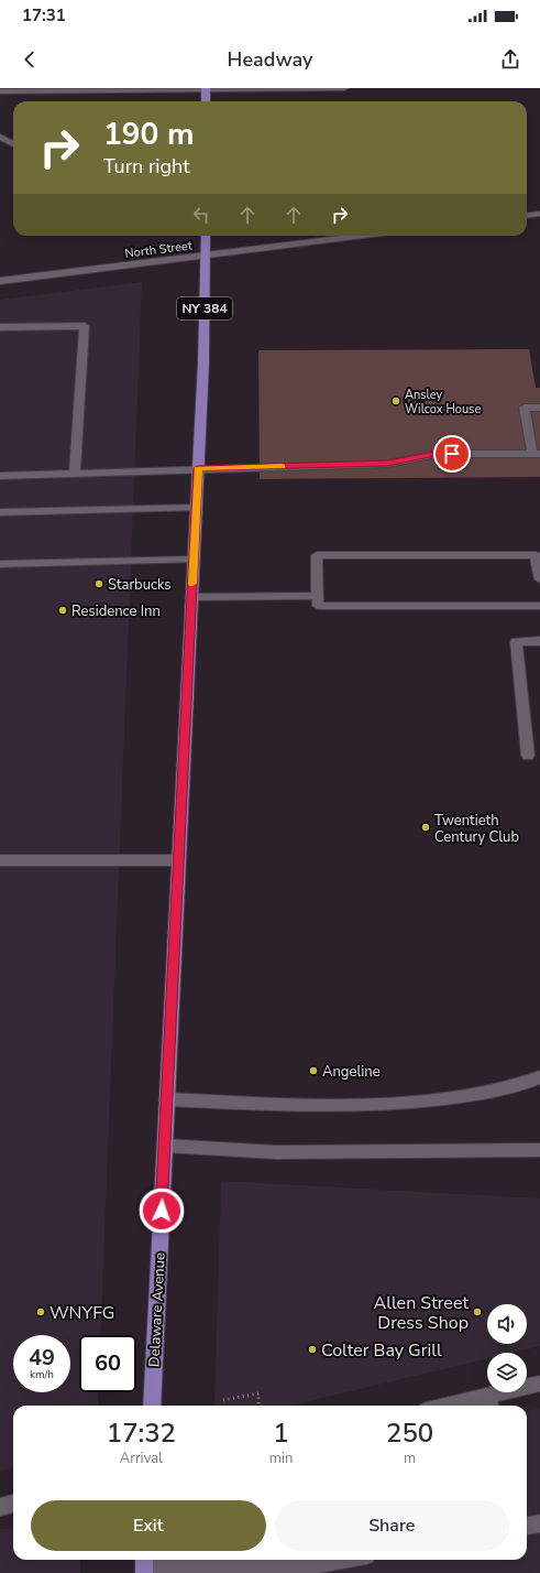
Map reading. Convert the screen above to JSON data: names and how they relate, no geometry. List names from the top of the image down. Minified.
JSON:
{"streets":{"main road":["NY 384","Delaware Avenue"],"street":["North Street"]},"crossings":[["North Street","Delaware Avenue"]],"places":["Ansley Wilcox House","Starbucks","Residence Inn","Twentieth Century Club","Angeline","WNYFG","Allen Street Dress Shop","Colter Bay Grill"],"page":{"status":"17:31","header":"Headway","turn":["190 m","Turn right"],"speed":"49 km/h","limit":"60","eta":["17:32","Arrival","1","min","250","m"],"buttons":["Exit","Share"]}}
